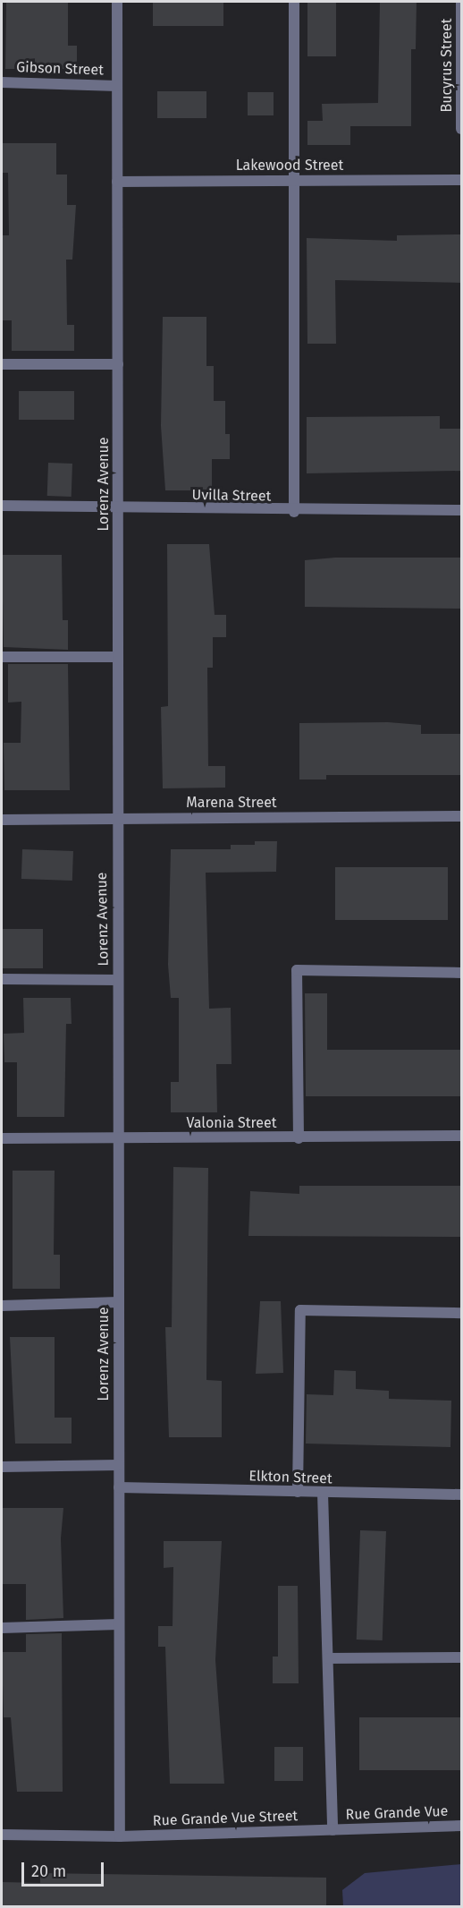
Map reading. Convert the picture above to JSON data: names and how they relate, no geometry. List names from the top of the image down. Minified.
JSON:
{"streets":{"street":["Bucyrus Street","Gibson Street","Lakewood Street","Lorenz Avenue","Uvilla Street","Marena Street","Valonia Street","Elkton Street","Rue Grande Vue","Rue Grande Vue Street"]},"crossings":[["Gibson Street","Lorenz Avenue"],["Lakewood Street","Lorenz Avenue"],["Lorenz Avenue","Uvilla Street"],["Lorenz Avenue","Marena Street"],["Lorenz Avenue","Valonia Street"],["Lorenz Avenue","Elkton Street"],["Lorenz Avenue","Rue Grande Vue Street"],["Rue Grande Vue","Rue Grande Vue Street"]],"scale_bar":"20 m"}
